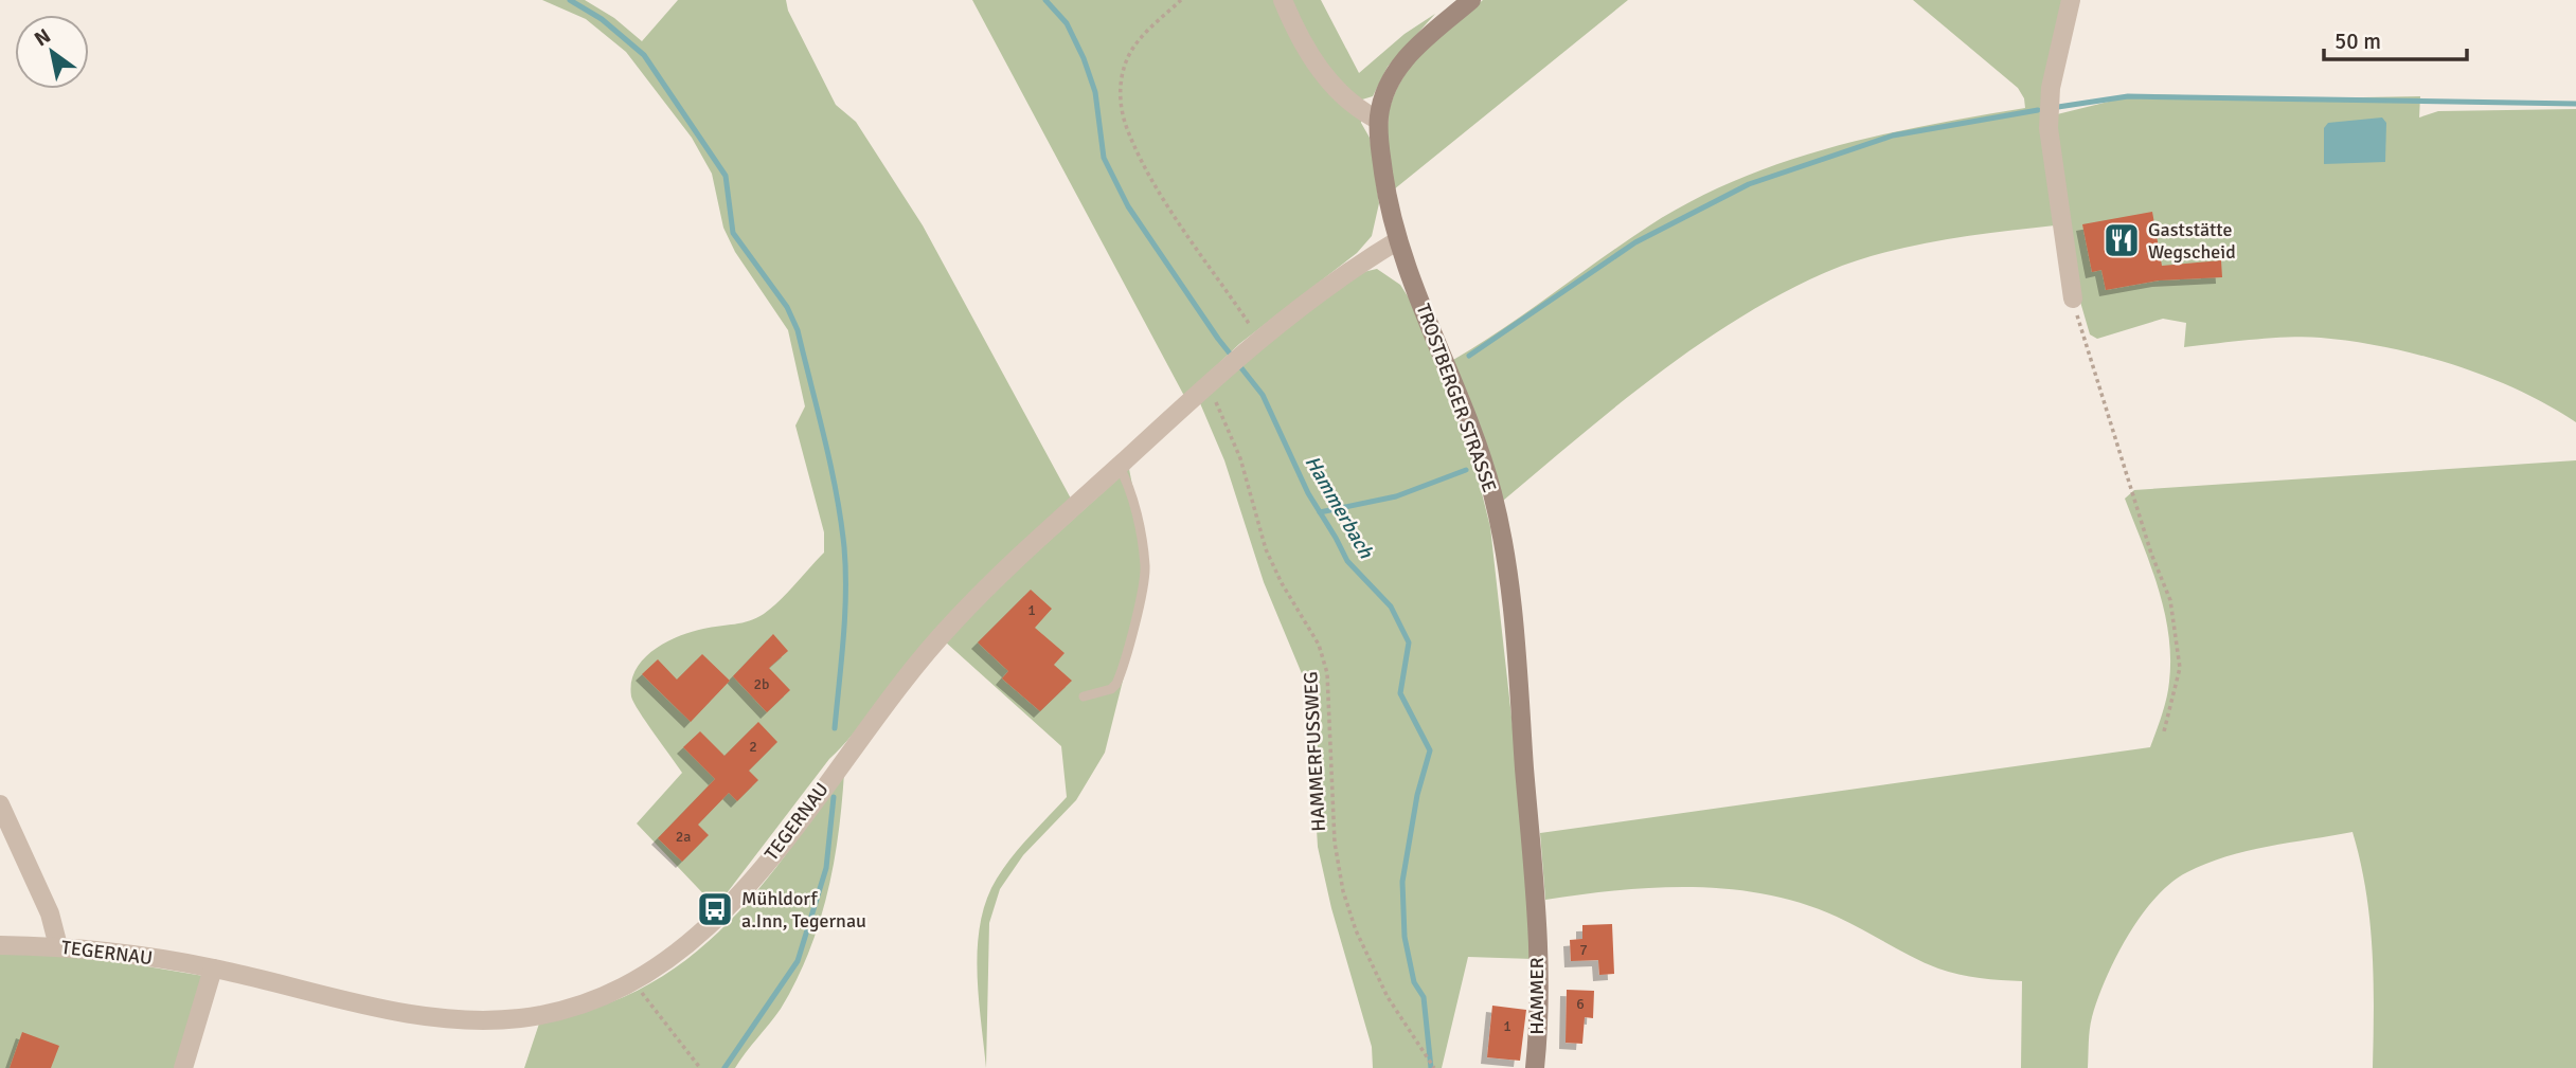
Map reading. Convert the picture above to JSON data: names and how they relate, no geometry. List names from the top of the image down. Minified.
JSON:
{"streets":{"main road":["TROSTBERGER STRASSE","HAMMER"],"street":["TEGERNAU"],"path":["HAMMERFUSSWEG"]},"crossings":[["TROSTBERGER STRASSE","TEGERNAU"],["TROSTBERGER STRASSE","HAMMER"],["HAMMERFUSSWEG","TEGERNAU"]],"water":["Hammerbach"],"places":{"restaurant":["Gaststätte Wegscheid"],"bus stop":["Mühldorf a.Inn, Tegernau"]},"house_numbers":["1","2b","2","2a","7","6","1"],"scale_bar":"50 m","north":"top left"}
